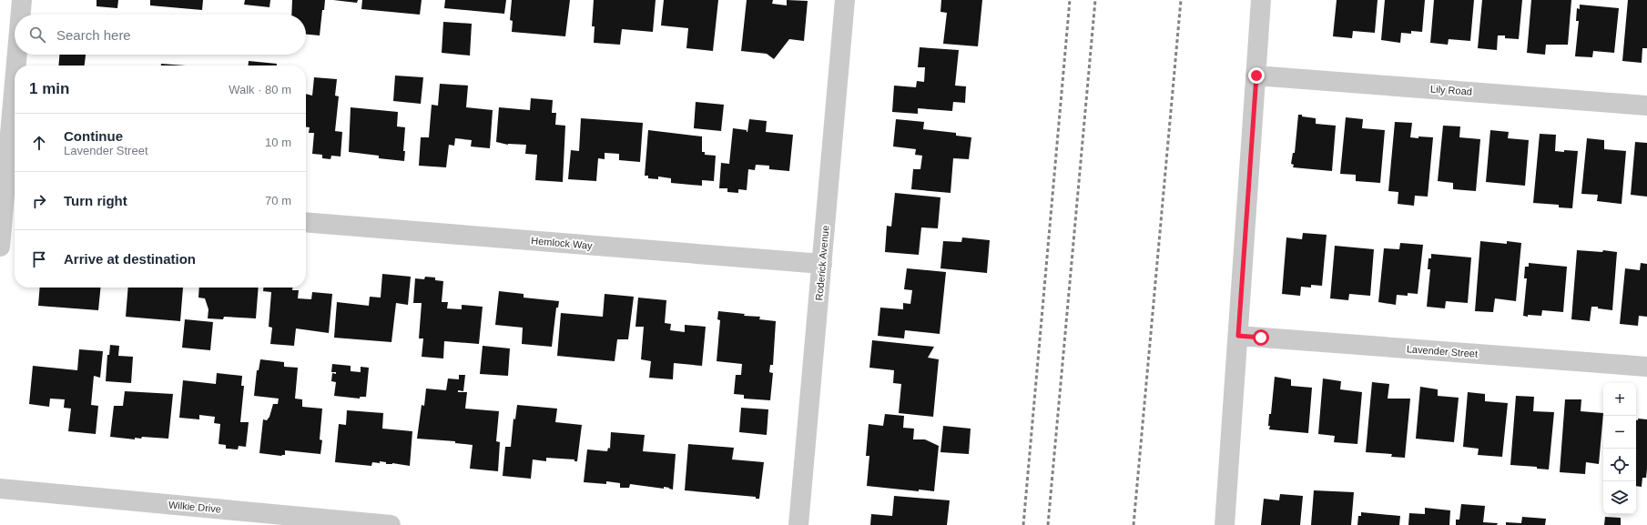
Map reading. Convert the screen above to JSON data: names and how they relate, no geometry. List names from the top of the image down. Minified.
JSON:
{"streets":{"street":["Lily Road","Hemlock Way","Roderick Avenue","Lavender Street","Wilkie Drive"]},"crossings":[["Hemlock Way","Roderick Avenue"]],"page":{"search":"Search here","heading":["1 min","Walk · 80 m"],"list":[["Continue","Lavender Street","10 m"],["Turn right","70 m"],"Arrive at destination"],"map_buttons":["+","−"]}}
